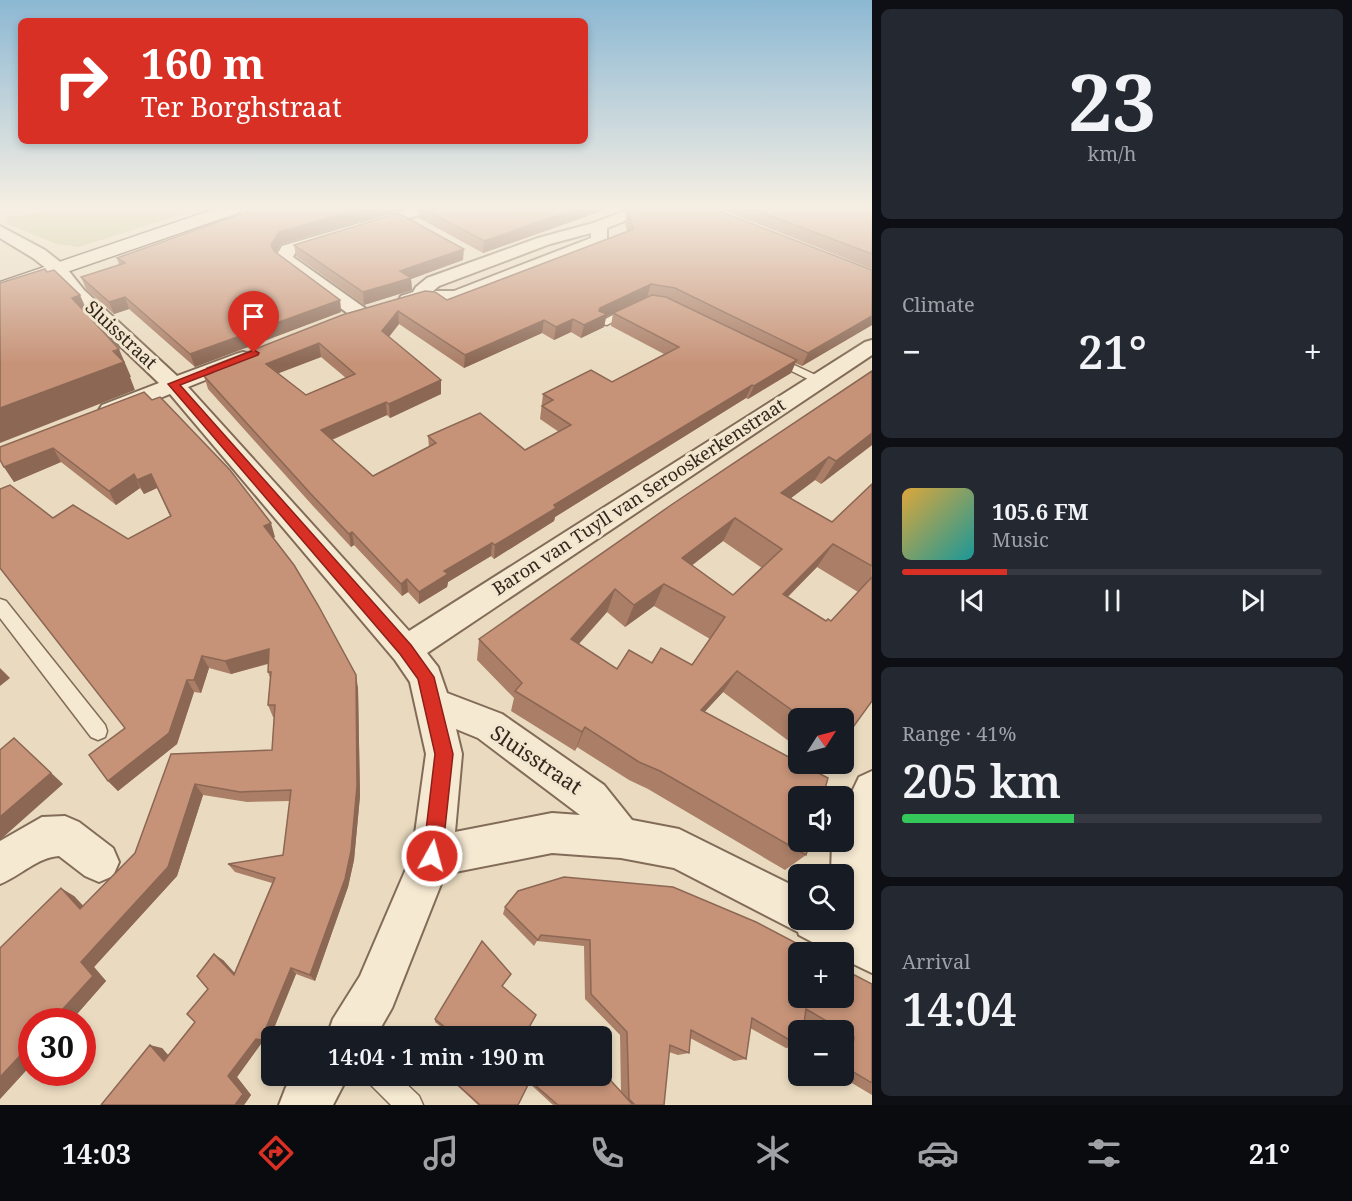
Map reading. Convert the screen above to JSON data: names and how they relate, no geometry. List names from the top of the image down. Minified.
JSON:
{"streets":{"street":["Sluisstraat","Baron van Tuyll van Serooskerkenstraat"]},"crossings":[["Sluisstraat","Baron van Tuyll van Serooskerkenstraat"]],"north":"top right","page":{"tile":[["23","km/h"],"Climate",["Range · 41%","205 km"],["Arrival","14:04"]],"turn":["160 m","Ter Borghstraat"],"heat":["−","21°","+"],"song":["105.6 FM","Music"],"map_buttons":["+","−"],"limit":"30","trip":"14:04 · 1 min · 190 m","tabs":["14:03","21°"]}}
